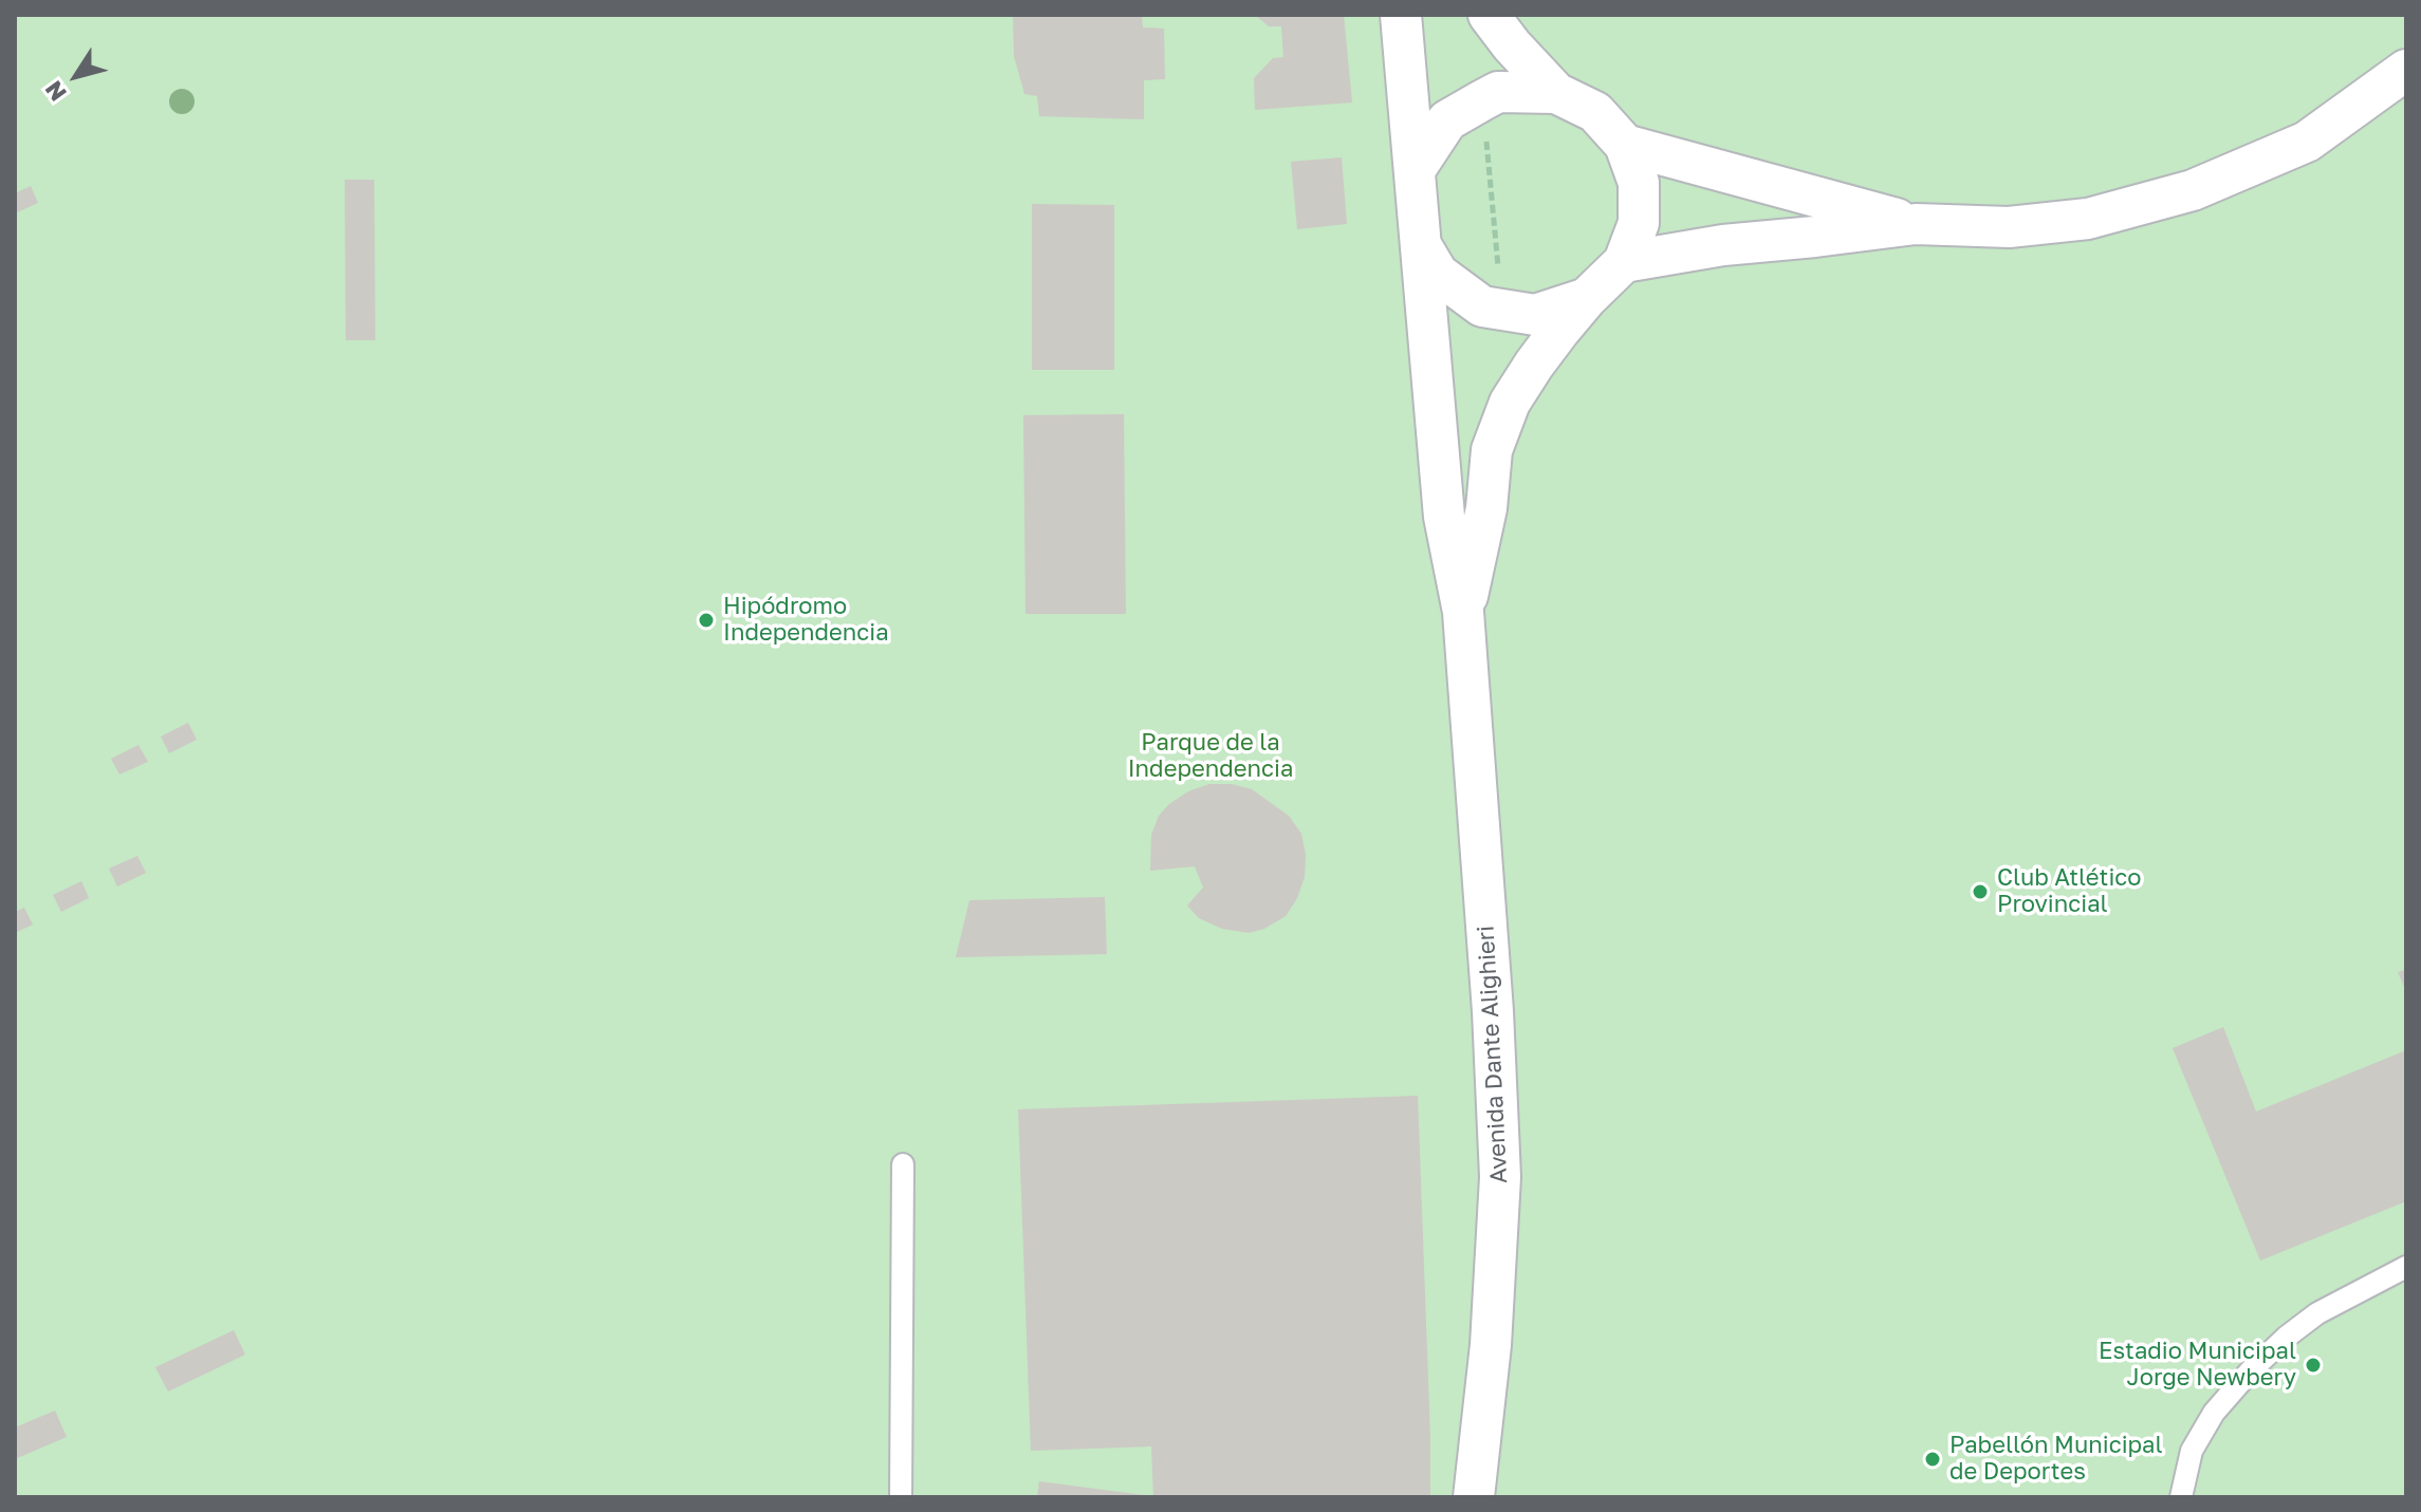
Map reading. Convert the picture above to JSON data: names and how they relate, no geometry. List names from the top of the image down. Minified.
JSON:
{"streets":{"street":["Avenida Dante Alighieri"]},"parks":["Parque de la Independencia"],"places":["Hipódromo Independencia","Club Atlético Provincial","Estadio Municipal Jorge Newbery","Pabellón Municipal de Deportes"],"north":"bottom left"}
